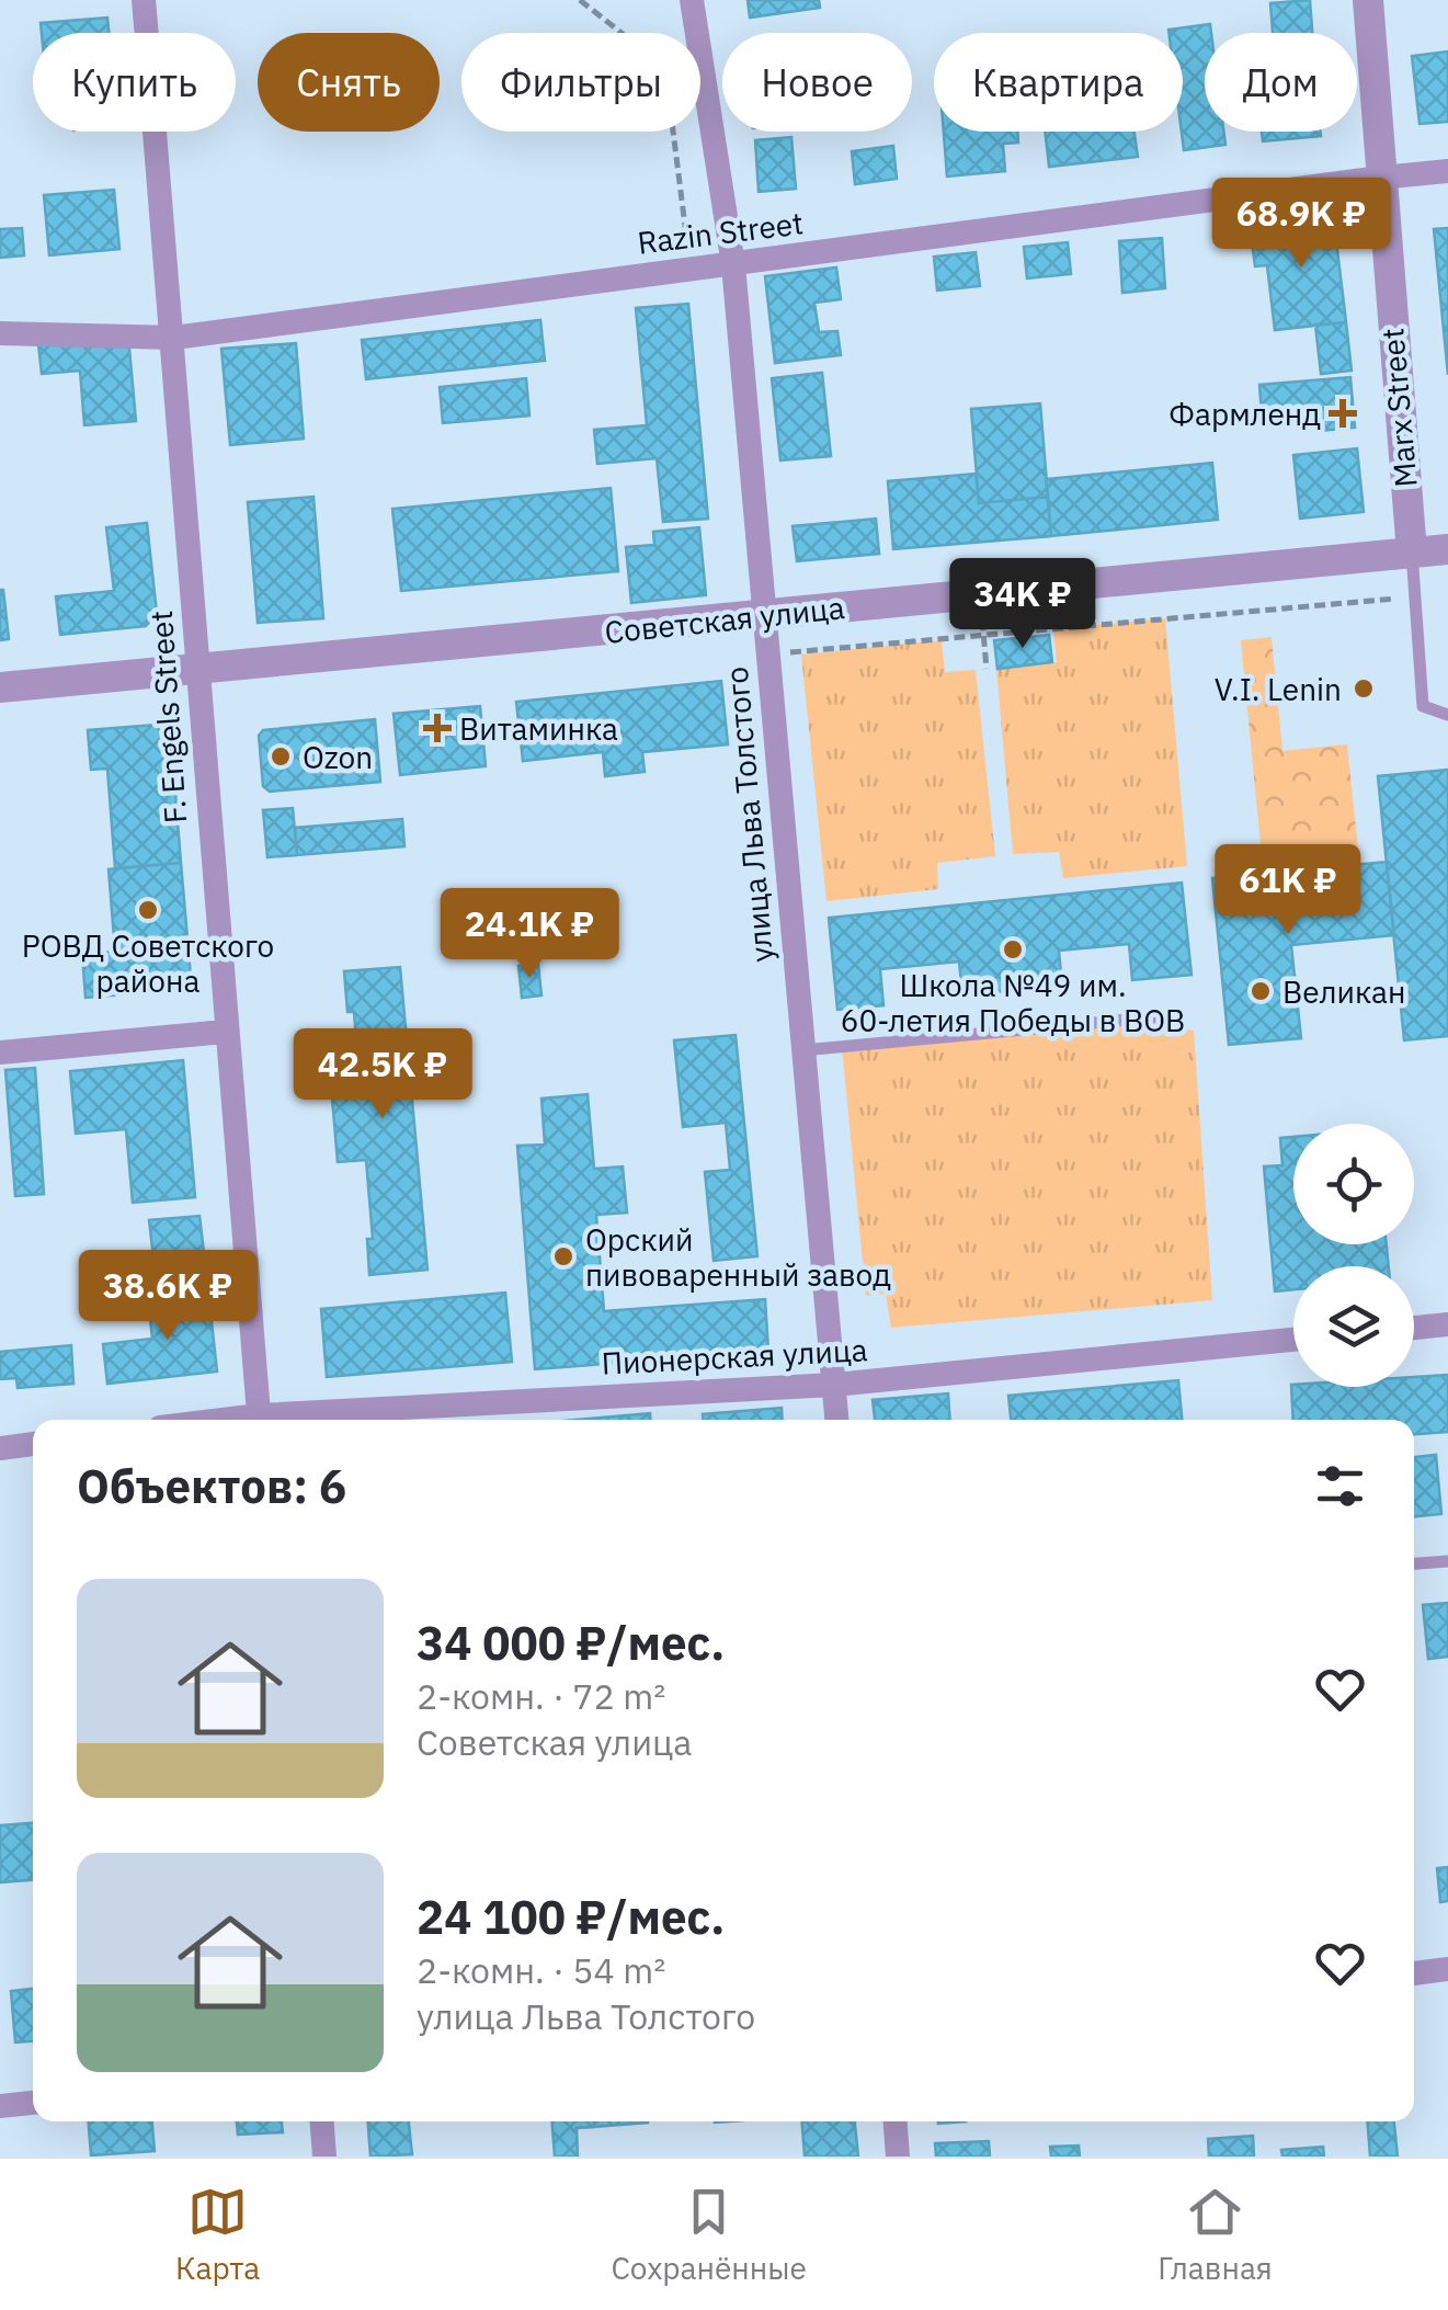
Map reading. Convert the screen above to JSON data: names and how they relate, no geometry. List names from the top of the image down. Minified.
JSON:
{"streets":{"street":["Razin Street","Marx Street","Советская улица","F. Engels Street","улица Льва Толстого","Пионерская улица"]},"crossings":[["Razin Street","Marx Street"],["Razin Street","F. Engels Street"],["Razin Street","улица Льва Толстого"],["Marx Street","Советская улица"],["Советская улица","F. Engels Street"],["Советская улица","улица Льва Толстого"],["улица Льва Толстого","Пионерская улица"]],"places":{"health":["Фармленд","Витаминка"],"other":["V.I. Lenin","Ozon","РОВД Советского района","Школа №49 им. 60-летия Победы в ВОВ","Великан","Орский пивоваренный завод"]},"page":{"chip":["Купить","Снять","Фильтры","Новое","Квартира","Дом"],"price":["68.9K ₽","34K ₽","61K ₽","24.1K ₽","42.5K ₽","38.6K ₽"],"heading":"Объектов: 6","list":[{"name":"34 000 ₽/мес.","note":"2-комн. · 72 m² · Советская улица"},{"name":"24 100 ₽/мес.","note":"2-комн. · 54 m² · улица Льва Толстого"}],"tabs":["Карта","Сохранённые","Главная"]}}
